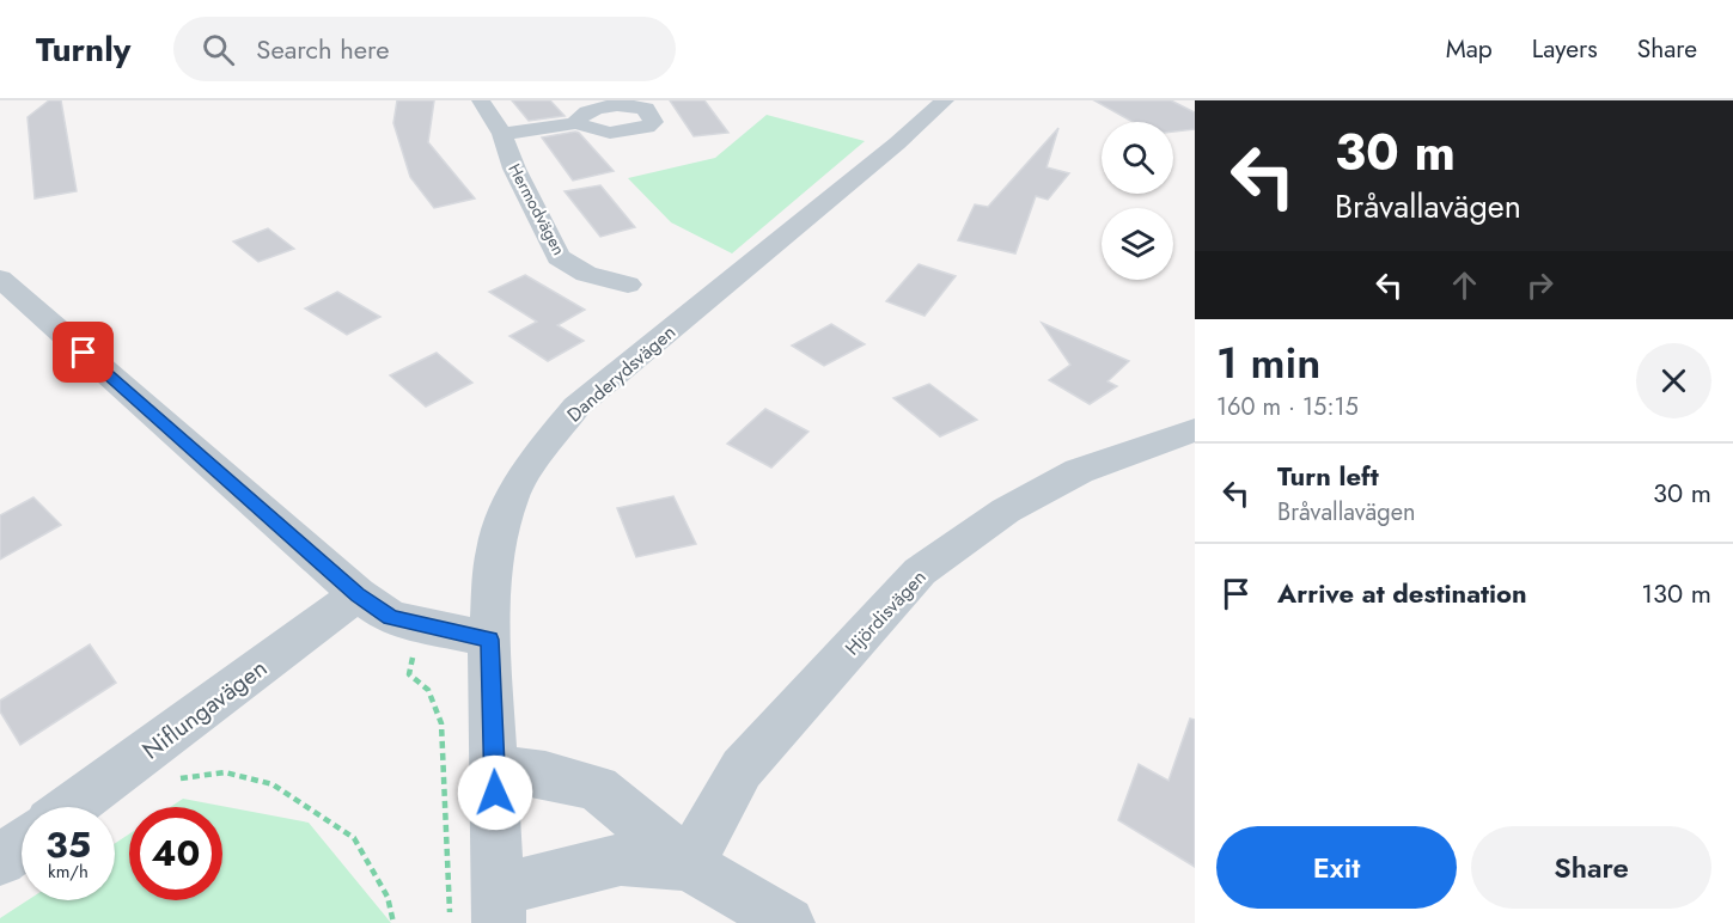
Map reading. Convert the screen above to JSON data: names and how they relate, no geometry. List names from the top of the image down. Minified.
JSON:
{"streets":{"street":["Hermodvägen","Danderydsvägen","Hjördisvägen","Niflungavägen"]},"page":{"header":"Turnly","search":"Search here","nav":["Map","Layers","Share"],"turn":["30 m","Bråvallavägen"],"heading":["1 min","160 m · 15:15"],"list":[{"name":"Turn left","note":"Bråvallavägen","value":"30 m"},{"name":"Arrive at destination","value":"130 m"}],"speed":"35 km/h","limit":"40","buttons":["Exit","Share"]}}
